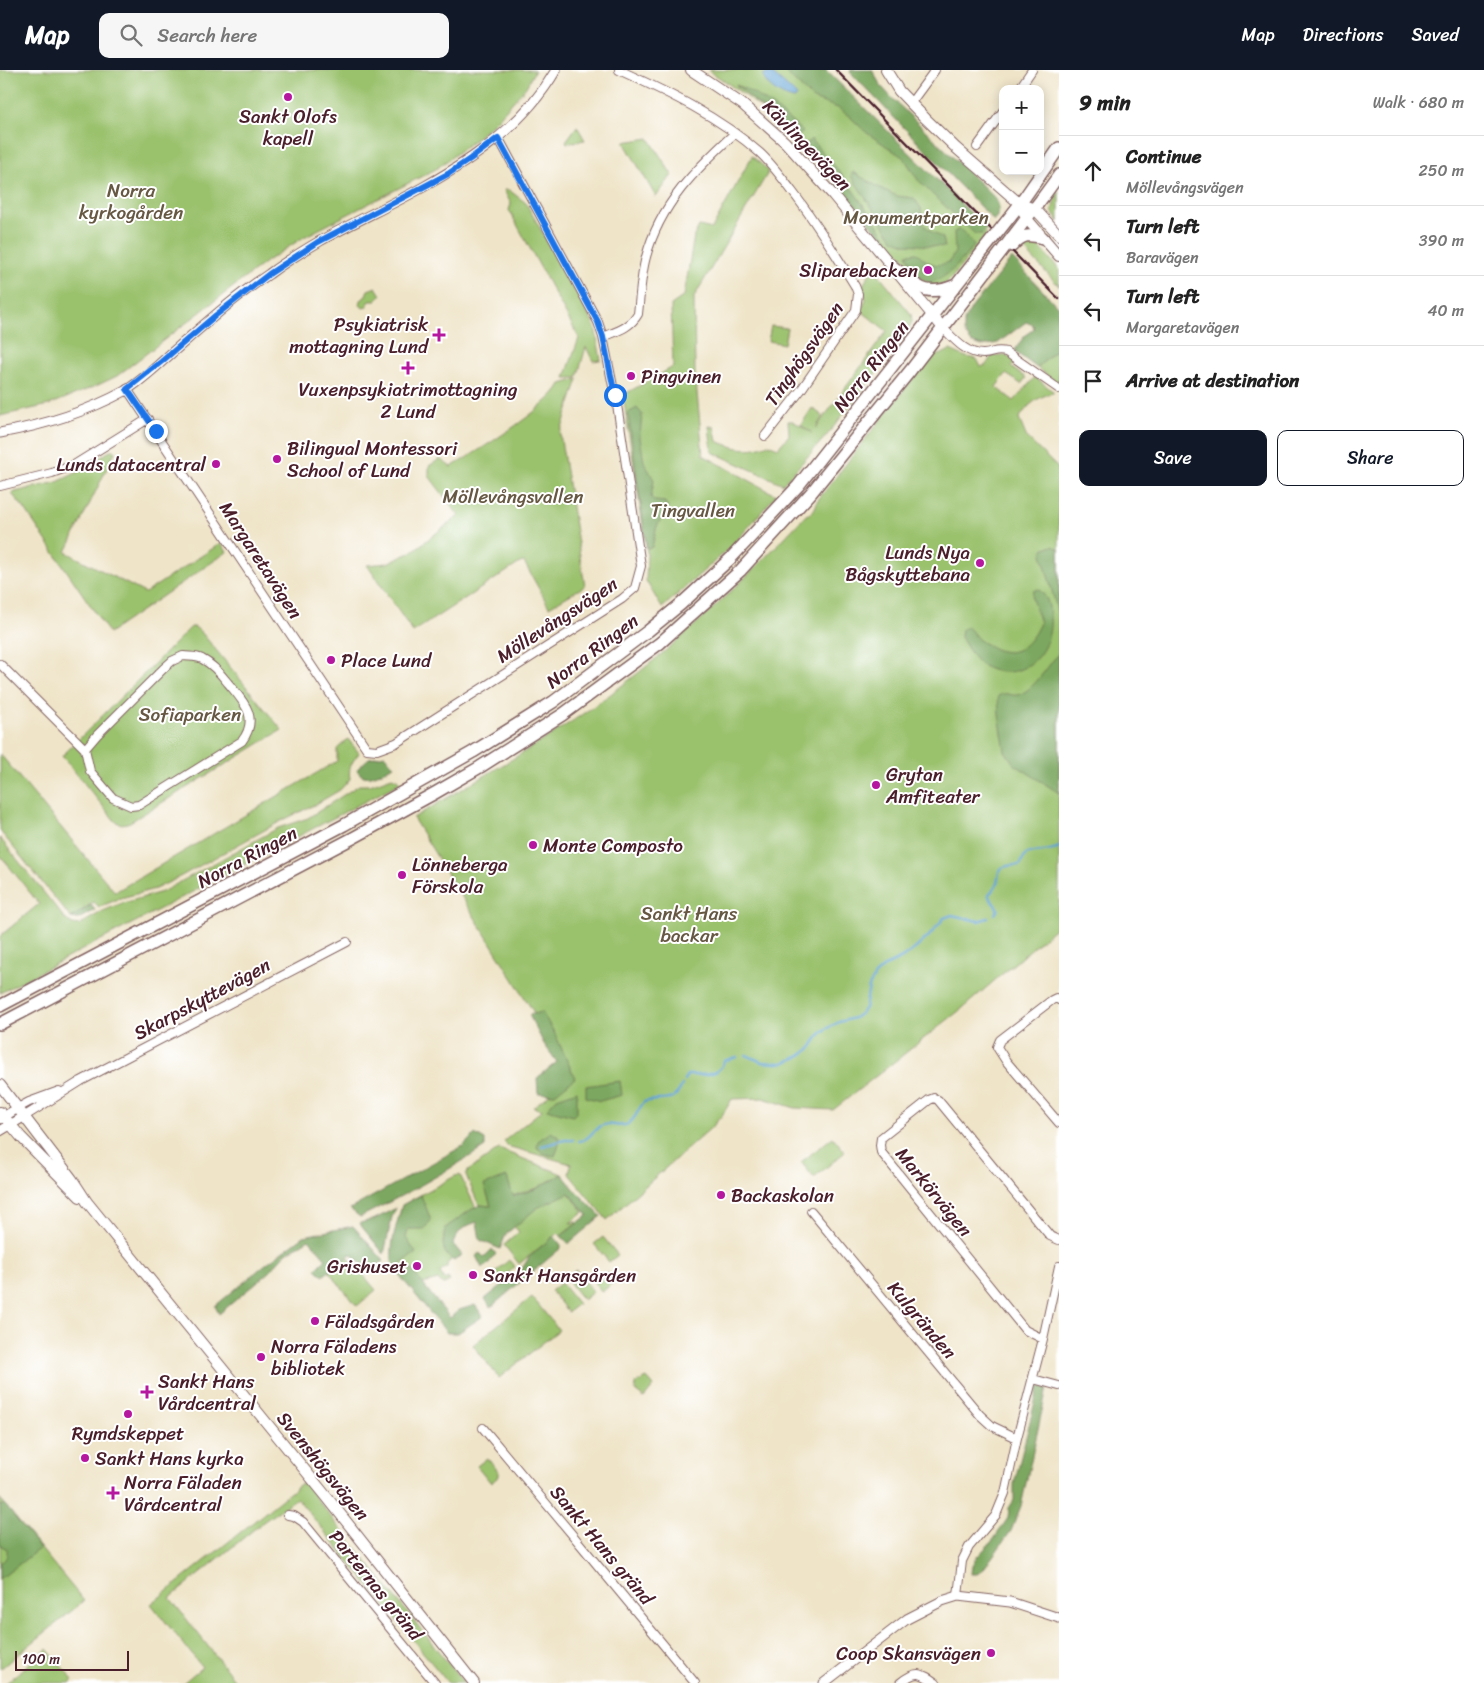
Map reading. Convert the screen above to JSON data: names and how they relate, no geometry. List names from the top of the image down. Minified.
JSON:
{"streets":{"main road":["Kävlingevägen","Norra Ringen","Svenshögsvägen"],"street":["Tinghögsvägen","Margaretavägen","Möllevångsvägen","Skarpskyttevägen","Markörvägen","Kulgränden","Sankt Hans gränd","Parternas gränd"]},"crossings":[["Kävlingevägen","Norra Ringen"],["Margaretavägen","Möllevångsvägen"],["Skarpskyttevägen","Svenshögsvägen"]],"parks":["Norra kyrkogården","Monumentparken","Möllevångsvallen","Tingvallen","Sofiaparken","Sankt Hans backar"],"places":{"other":["Sankt Olofs kapell","Sliparebacken","Pingvinen","Bilingual Montessori School of Lund","Lunds datacentral","Lunds Nya Bågskyttebana","Place Lund","Grytan Amfiteater","Monte Composto","Lönneberga Förskola","Backaskolan","Grishuset","Sankt Hansgården","Fäladsgården","Norra Fäladens bibliotek","Rymdskeppet","Sankt Hans kyrka","Coop Skansvägen"],"health":["Psykiatrisk mottagning Lund","Vuxenpsykiatrimottagning 2 Lund","Sankt Hans Vårdcentral","Norra Fäladen Vårdcentral"]},"scale_bar":"100 m","page":{"header":"Map","search":"Search here","nav":["Map","Directions","Saved"],"heading":["9 min","Walk · 680 m"],"map_buttons":["+","−"],"list":[["Continue","Möllevångsvägen","250 m"],["Turn left","Baravägen","390 m"],["Turn left","Margaretavägen","40 m"],"Arrive at destination"],"buttons":["Save","Share"],"scale":"100 m"}}
